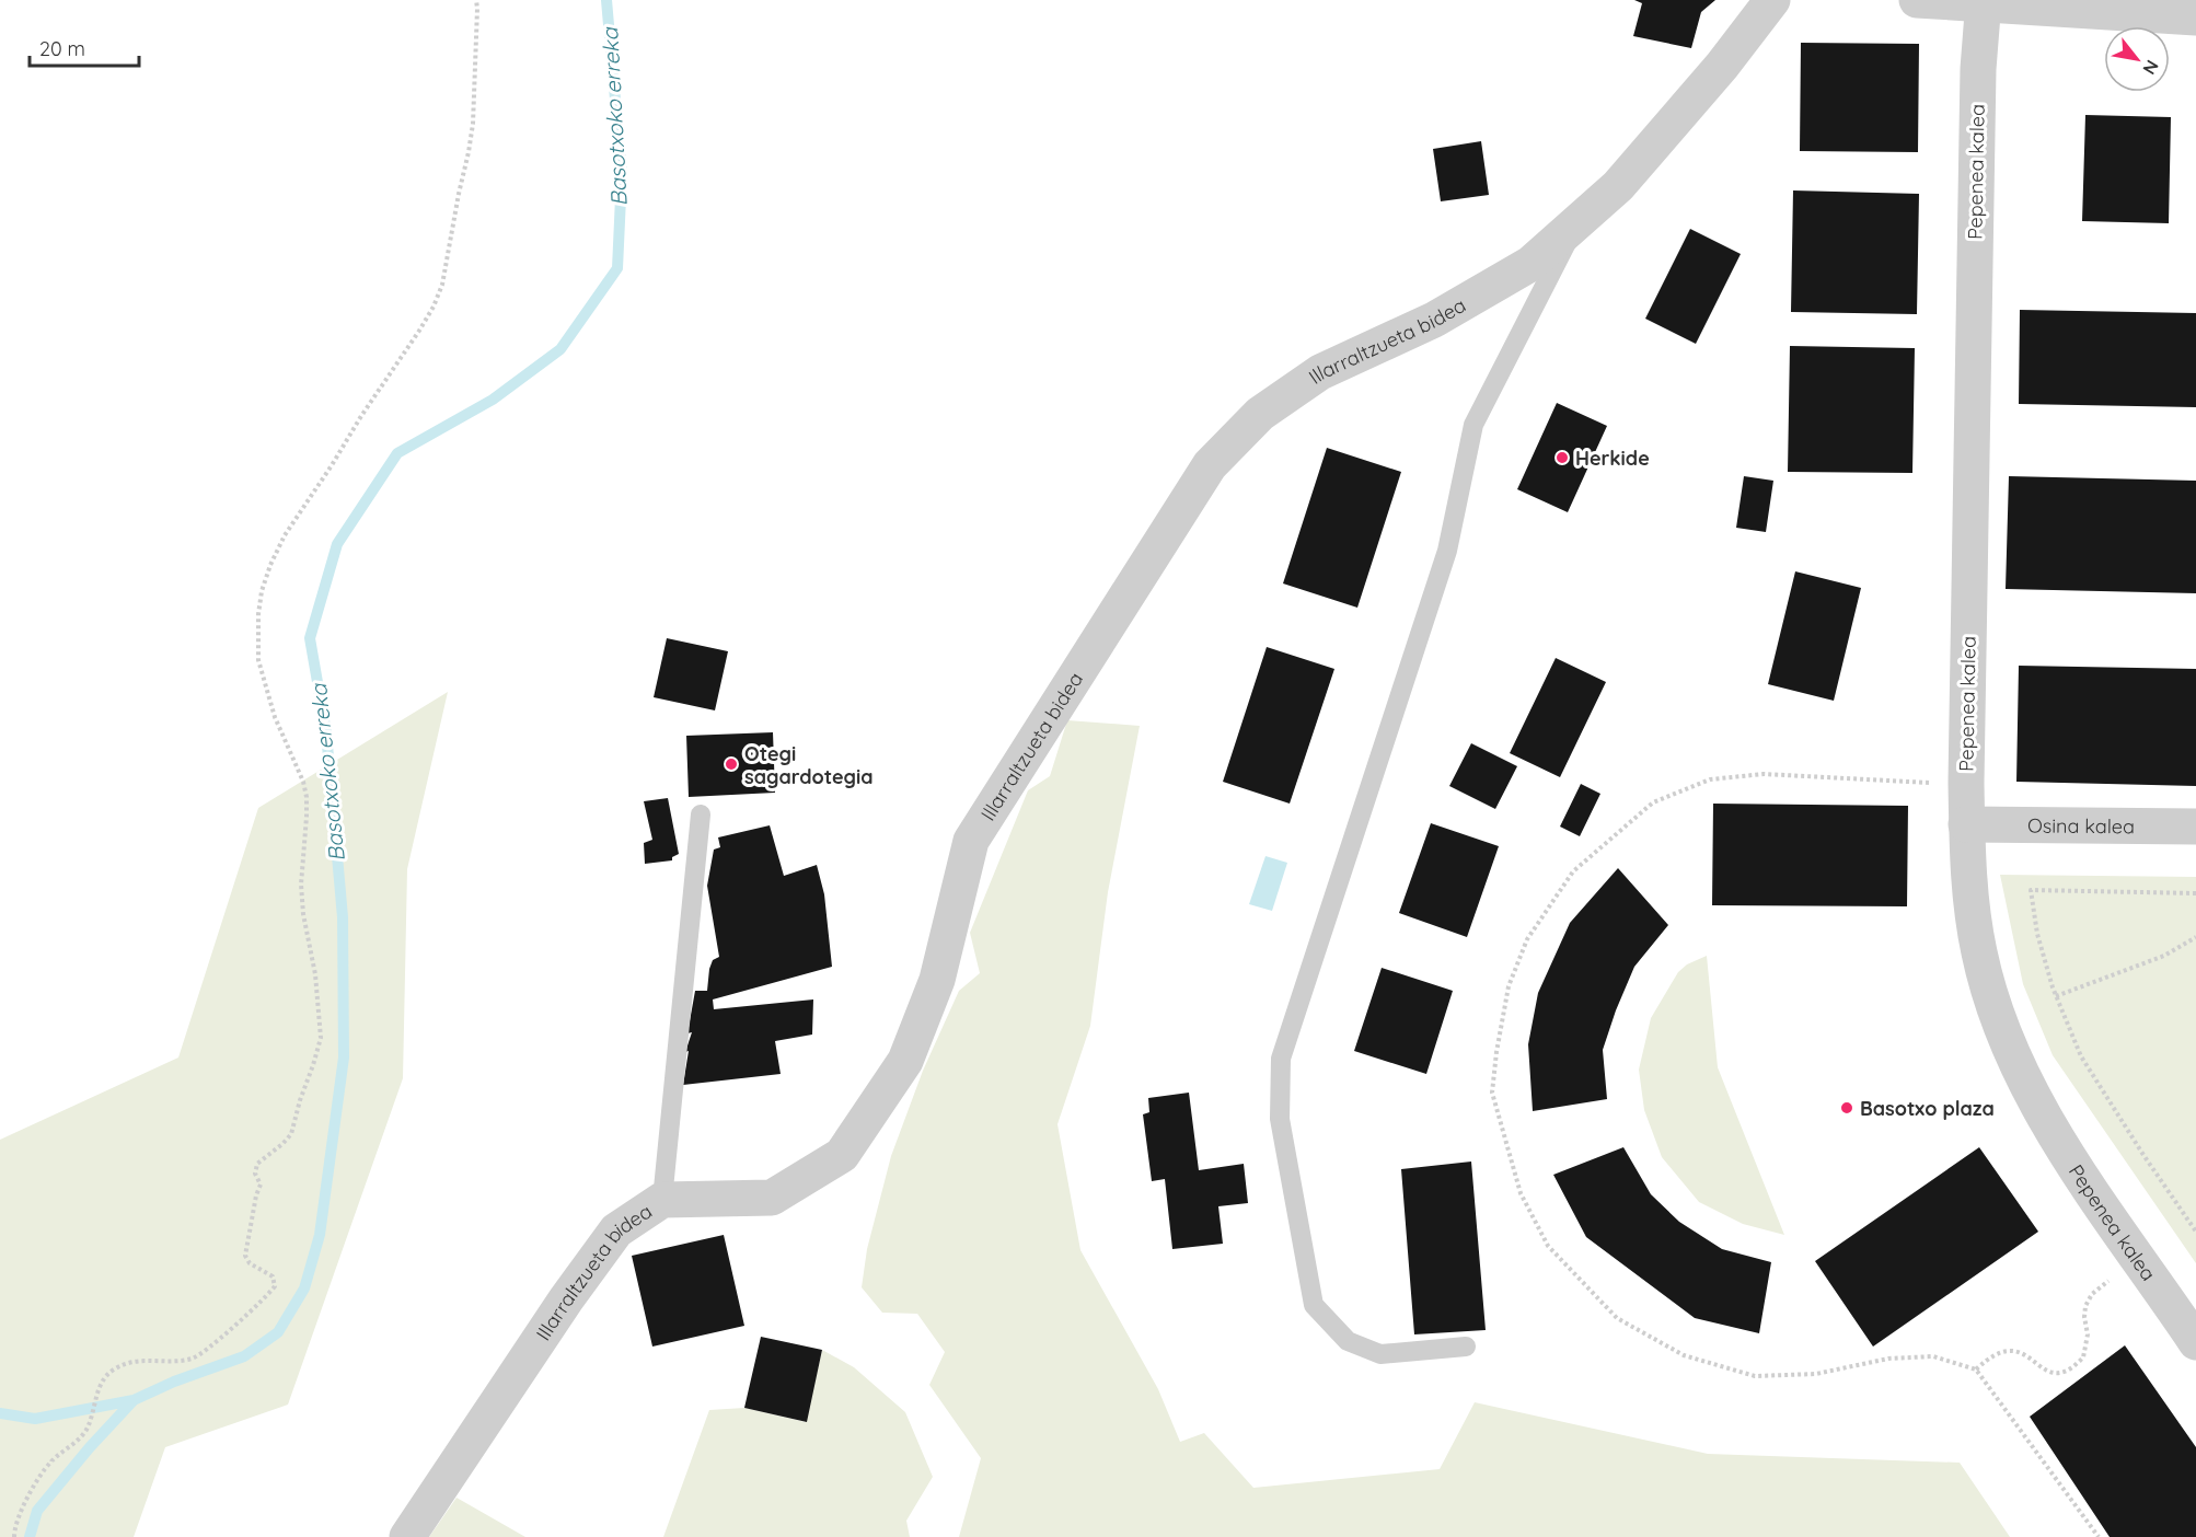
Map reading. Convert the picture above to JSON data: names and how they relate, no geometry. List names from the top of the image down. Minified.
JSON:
{"streets":{"street":["Pepenea kalea","Illarraltzueta bidea","Osina kalea"]},"crossings":[["Pepenea kalea","Osina kalea"]],"water":["Basotxoko erreka"],"places":["Herkide","Otegi sagardotegia","Basotxo plaza"],"scale_bar":"20 m","north":"bottom right"}
